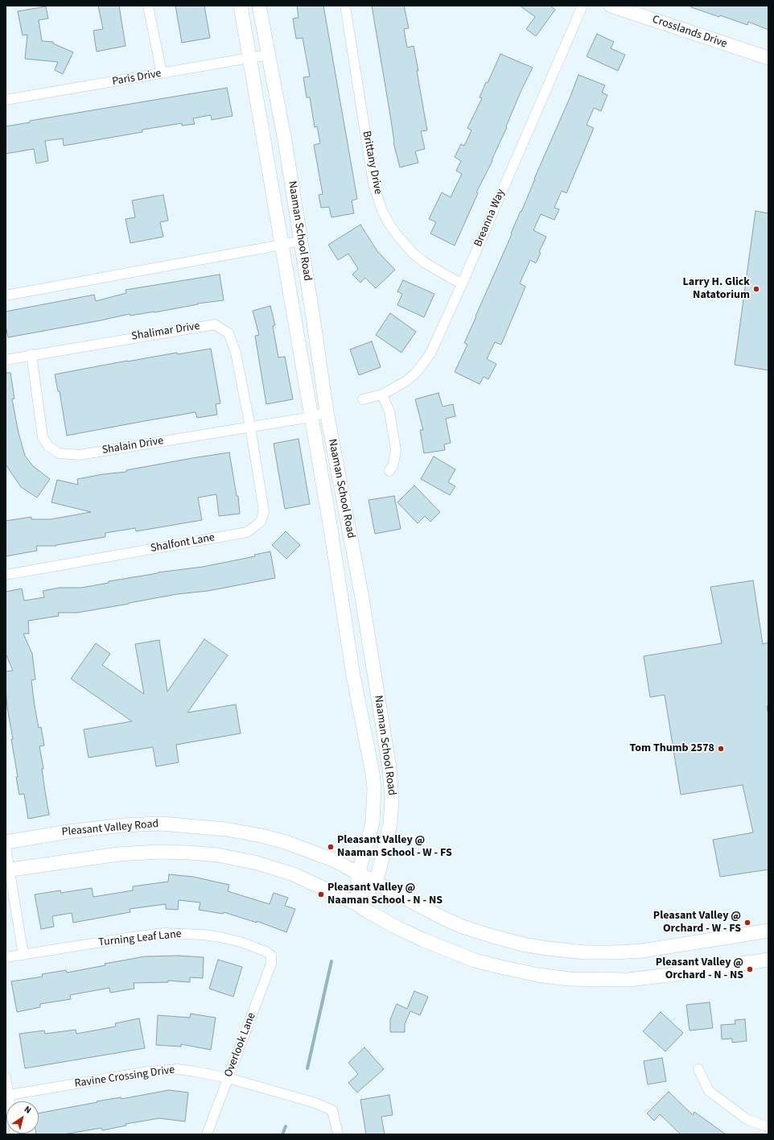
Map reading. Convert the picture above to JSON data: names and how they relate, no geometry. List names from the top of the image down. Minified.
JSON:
{"streets":{"main road":["Crosslands Drive","Naaman School Road","Pleasant Valley Road"],"street":["Paris Drive","Brittany Drive","Breanna Way","Shalimar Drive","Shalain Drive","Shalfont Lane","Turning Leaf Lane","Overlook Lane","Ravine Crossing Drive"]},"crossings":[["Paris Drive","Naaman School Road"],["Brittany Drive","Breanna Way"],["Naaman School Road","Shalain Drive"],["Naaman School Road","Pleasant Valley Road"],["Shalimar Drive","Shalain Drive"],["Shalimar Drive","Shalfont Lane"],["Shalain Drive","Shalfont Lane"],["Turning Leaf Lane","Overlook Lane"],["Overlook Lane","Ravine Crossing Drive"]],"places":["Larry H. Glick Natatorium","Tom Thumb 2578","Pleasant Valley @ Naaman School - W - FS","Pleasant Valley @ Naaman School - N - NS","Pleasant Valley @ Orchard - W - FS","Pleasant Valley @ Orchard - N - NS"],"north":"top right"}
